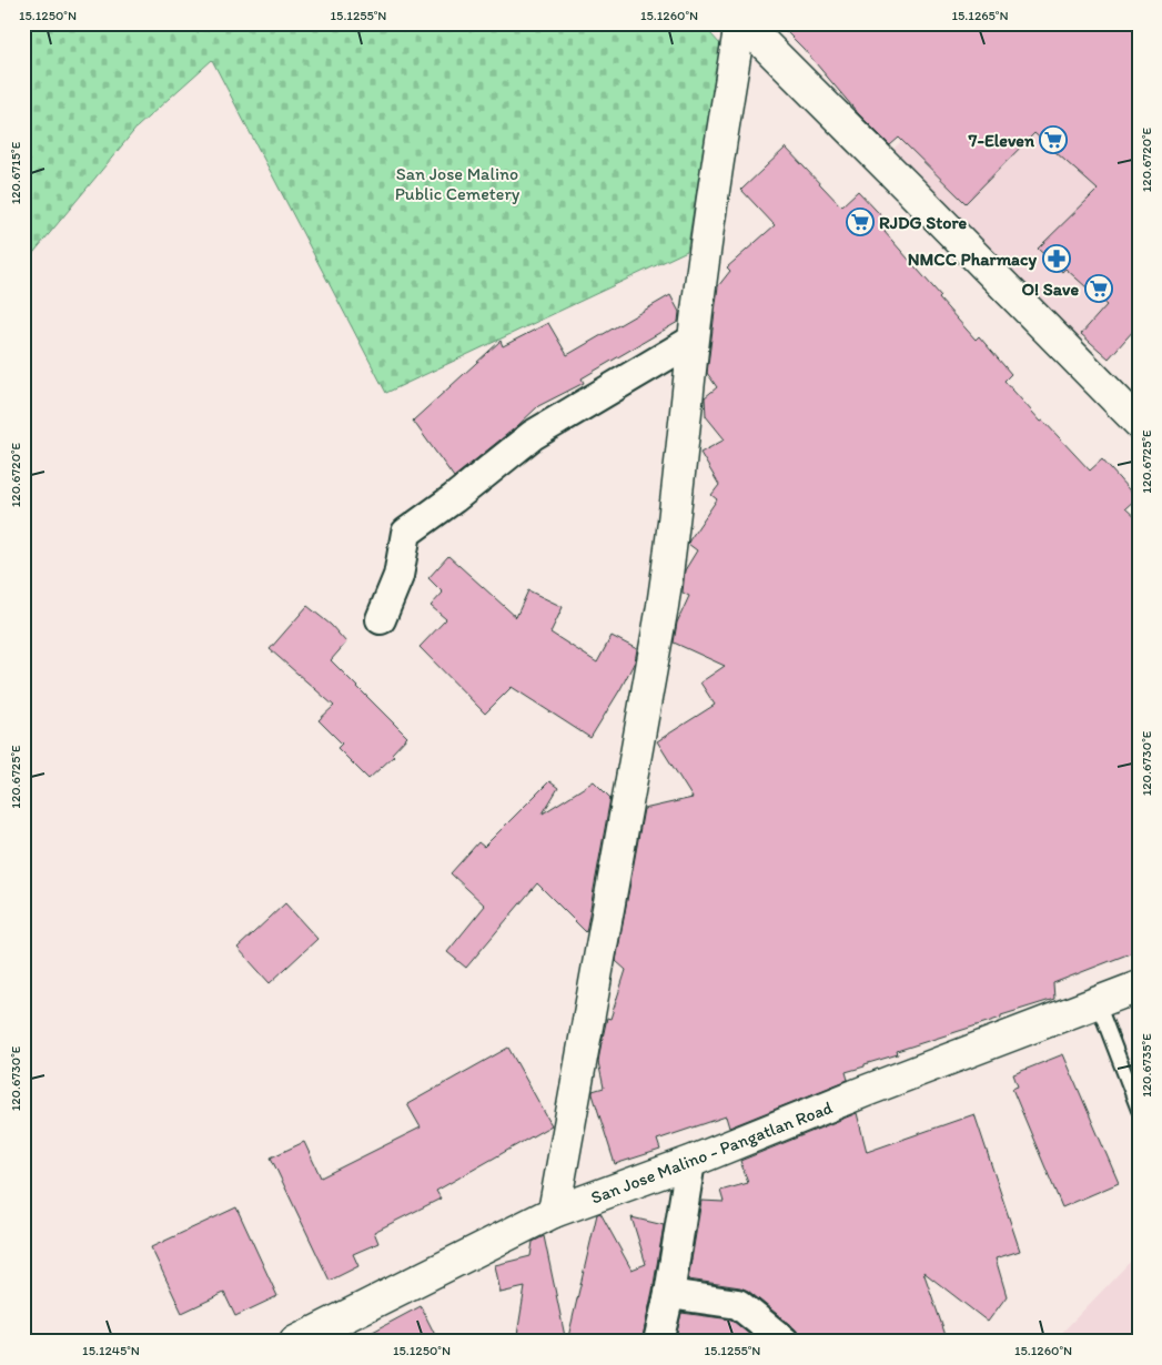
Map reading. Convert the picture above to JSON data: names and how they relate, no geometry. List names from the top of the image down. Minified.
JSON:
{"streets":{"street":["San Jose Malino - Pangatlan Road"]},"parks":["San Jose Malino Public Cemetery"],"places":{"supermarket":["7-Eleven","RJDG Store","O! Save"],"pharmacy":["NMCC Pharmacy"]},"coordinates":["15.1250°N","15.1255°N","15.1260°N","15.1265°N","120.6720°E","120.6715°E","120.6725°E","120.6730°E","120.6735°E","15.1245°N"]}
